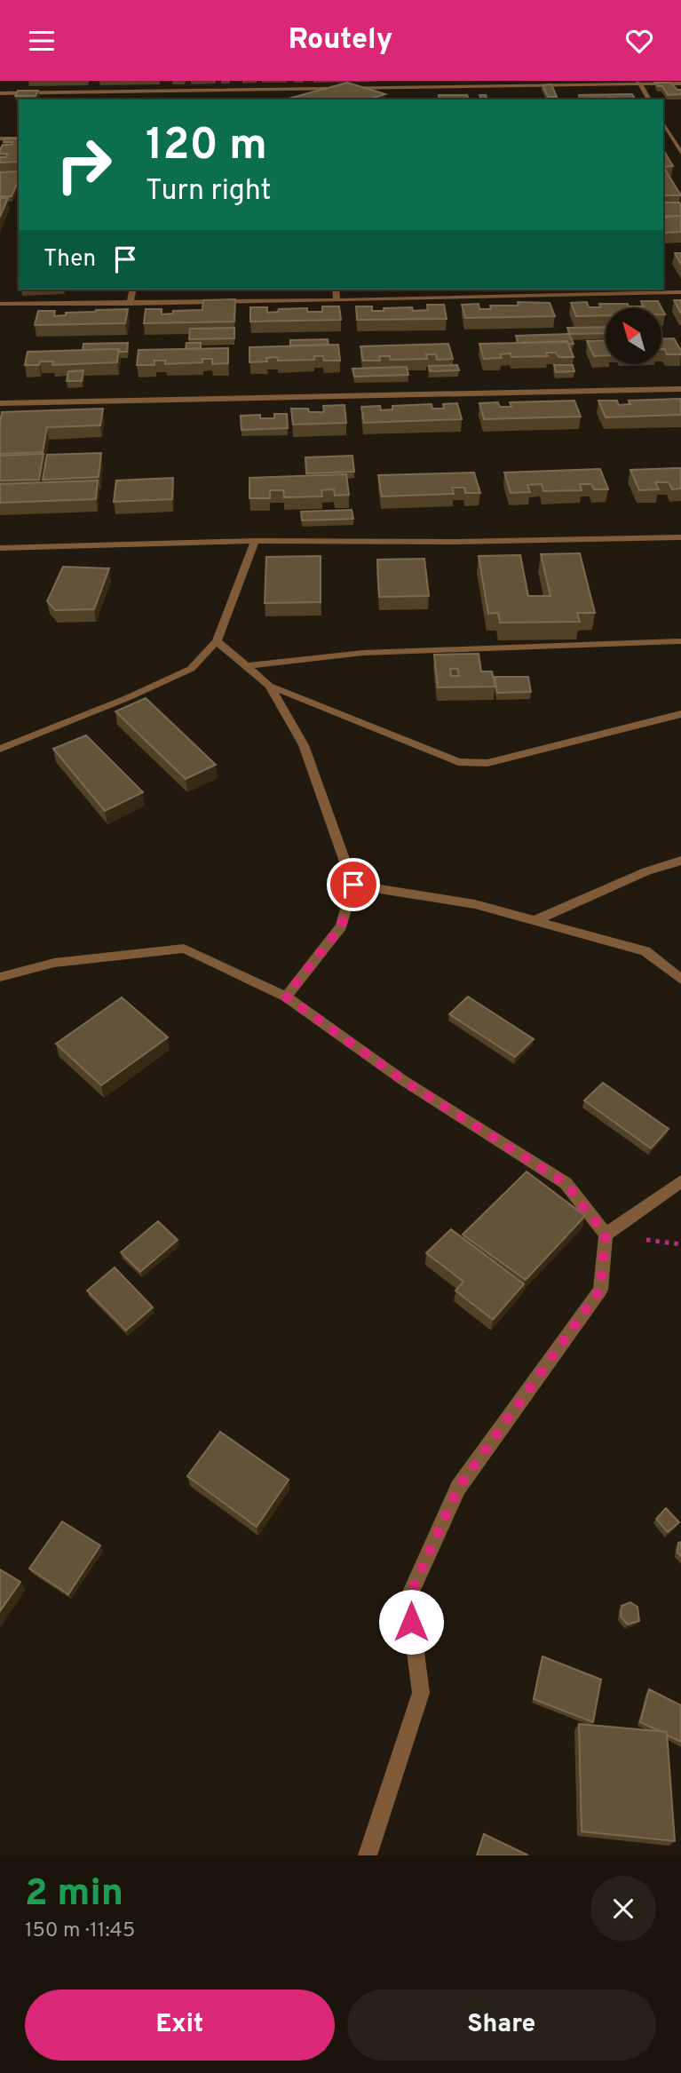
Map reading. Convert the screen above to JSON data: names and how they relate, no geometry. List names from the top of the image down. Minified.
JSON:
{"north":"top left","page":{"header":"Routely","turn":["120 m","Turn right"],"then":"Then","heading":["2 min","150 m · 11:45"],"buttons":["Exit","Share"]}}
